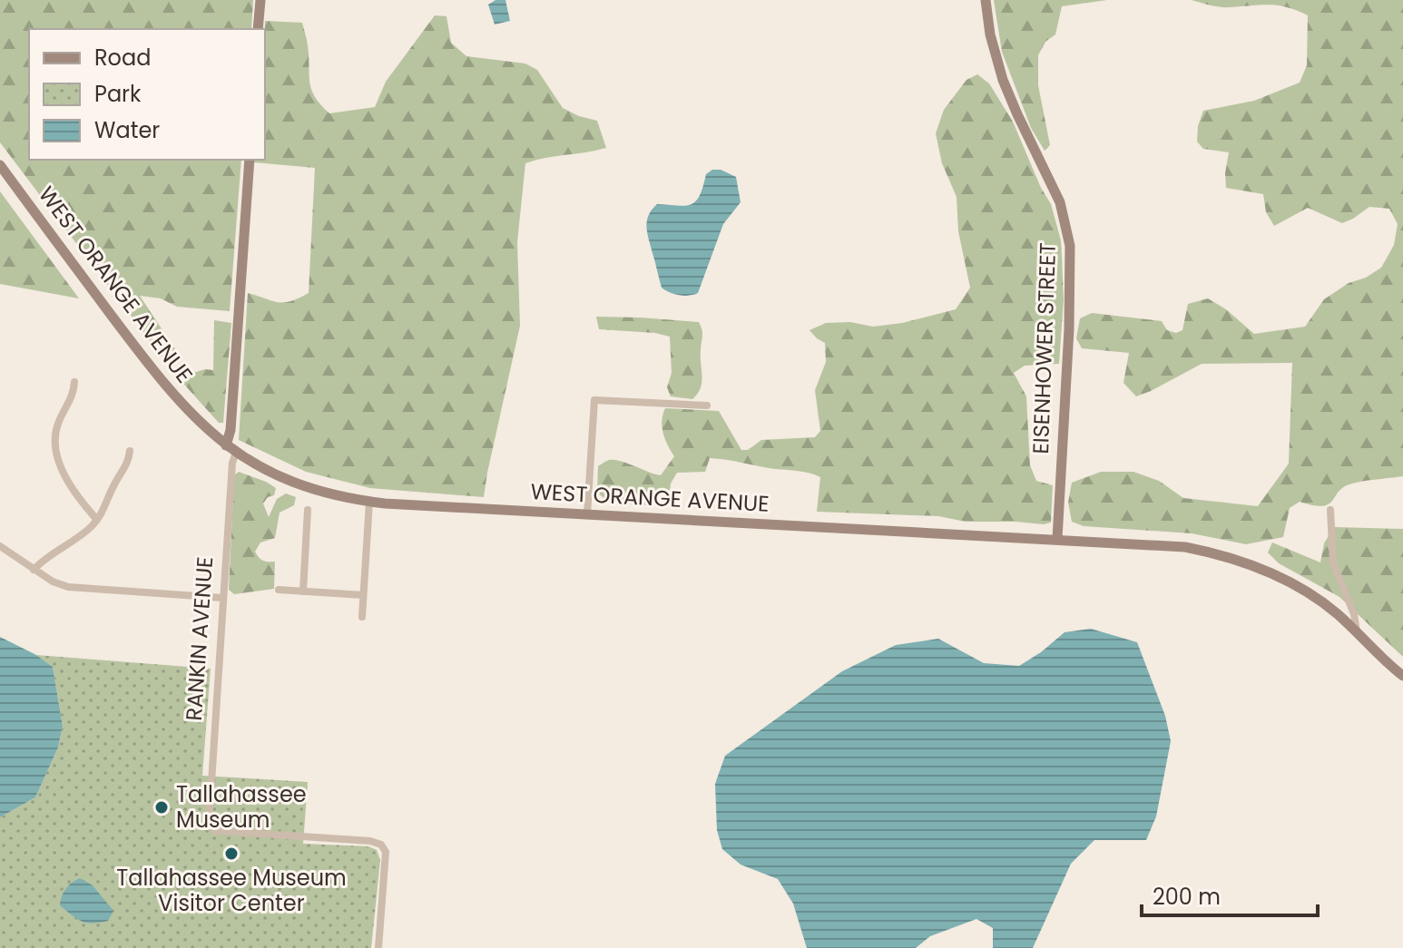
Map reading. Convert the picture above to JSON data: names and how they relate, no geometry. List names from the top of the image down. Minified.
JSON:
{"streets":{"main road":["WEST ORANGE AVENUE","EISENHOWER STREET"],"street":["RANKIN AVENUE"]},"crossings":[["WEST ORANGE AVENUE","EISENHOWER STREET"],["WEST ORANGE AVENUE","RANKIN AVENUE"]],"places":["Tallahassee Museum","Tallahassee Museum Visitor Center"],"legend":["Road","Park","Water"],"scale_bar":"200 m"}
